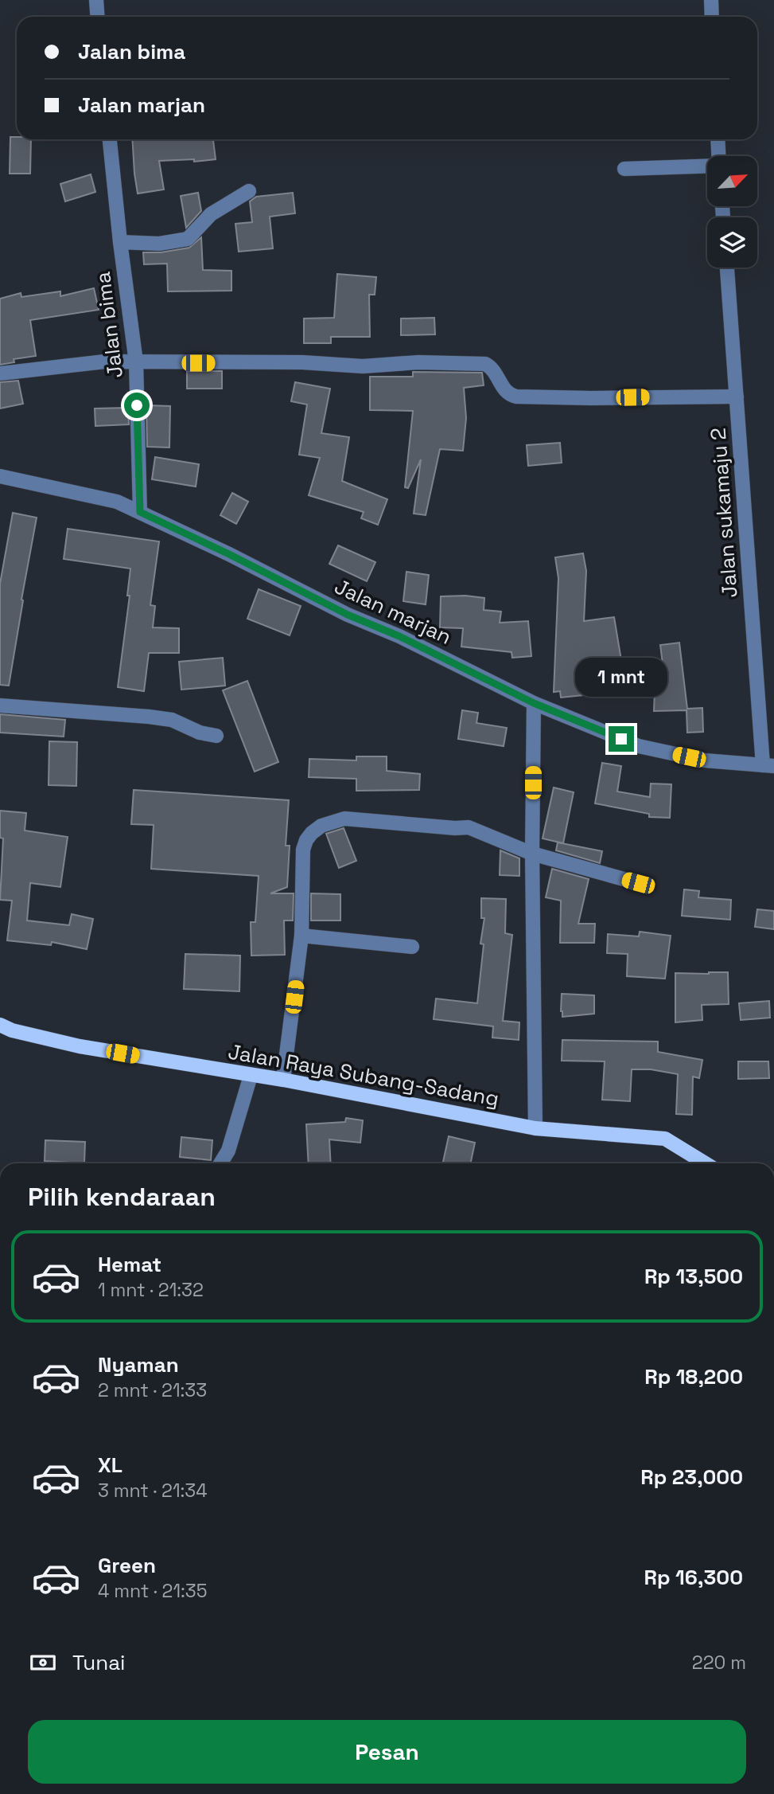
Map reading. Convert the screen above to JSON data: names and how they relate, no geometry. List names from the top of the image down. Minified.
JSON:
{"streets":{"main road":["Jalan Raya Subang-Sadang"],"street":["Jalan bima","Jalan sukamaju 2","Jalan marjan"]},"crossings":[["Jalan bima","Jalan marjan"],["Jalan sukamaju 2","Jalan marjan"]],"north":"top right","page":{"banner":["Jalan bima","Jalan marjan"],"bubble":"1 mnt","heading":"Pilih kendaraan","list":[{"name":"Hemat","note":"1 mnt · 21:32","value":"Rp 13,500"},{"name":"Nyaman","note":"2 mnt · 21:33","value":"Rp 18,200"},{"name":"XL","note":"3 mnt · 21:34","value":"Rp 23,000"},{"name":"Green","note":"4 mnt · 21:35","value":"Rp 16,300"}],"pay":["Tunai","220 m"],"buttons":"Pesan"}}
